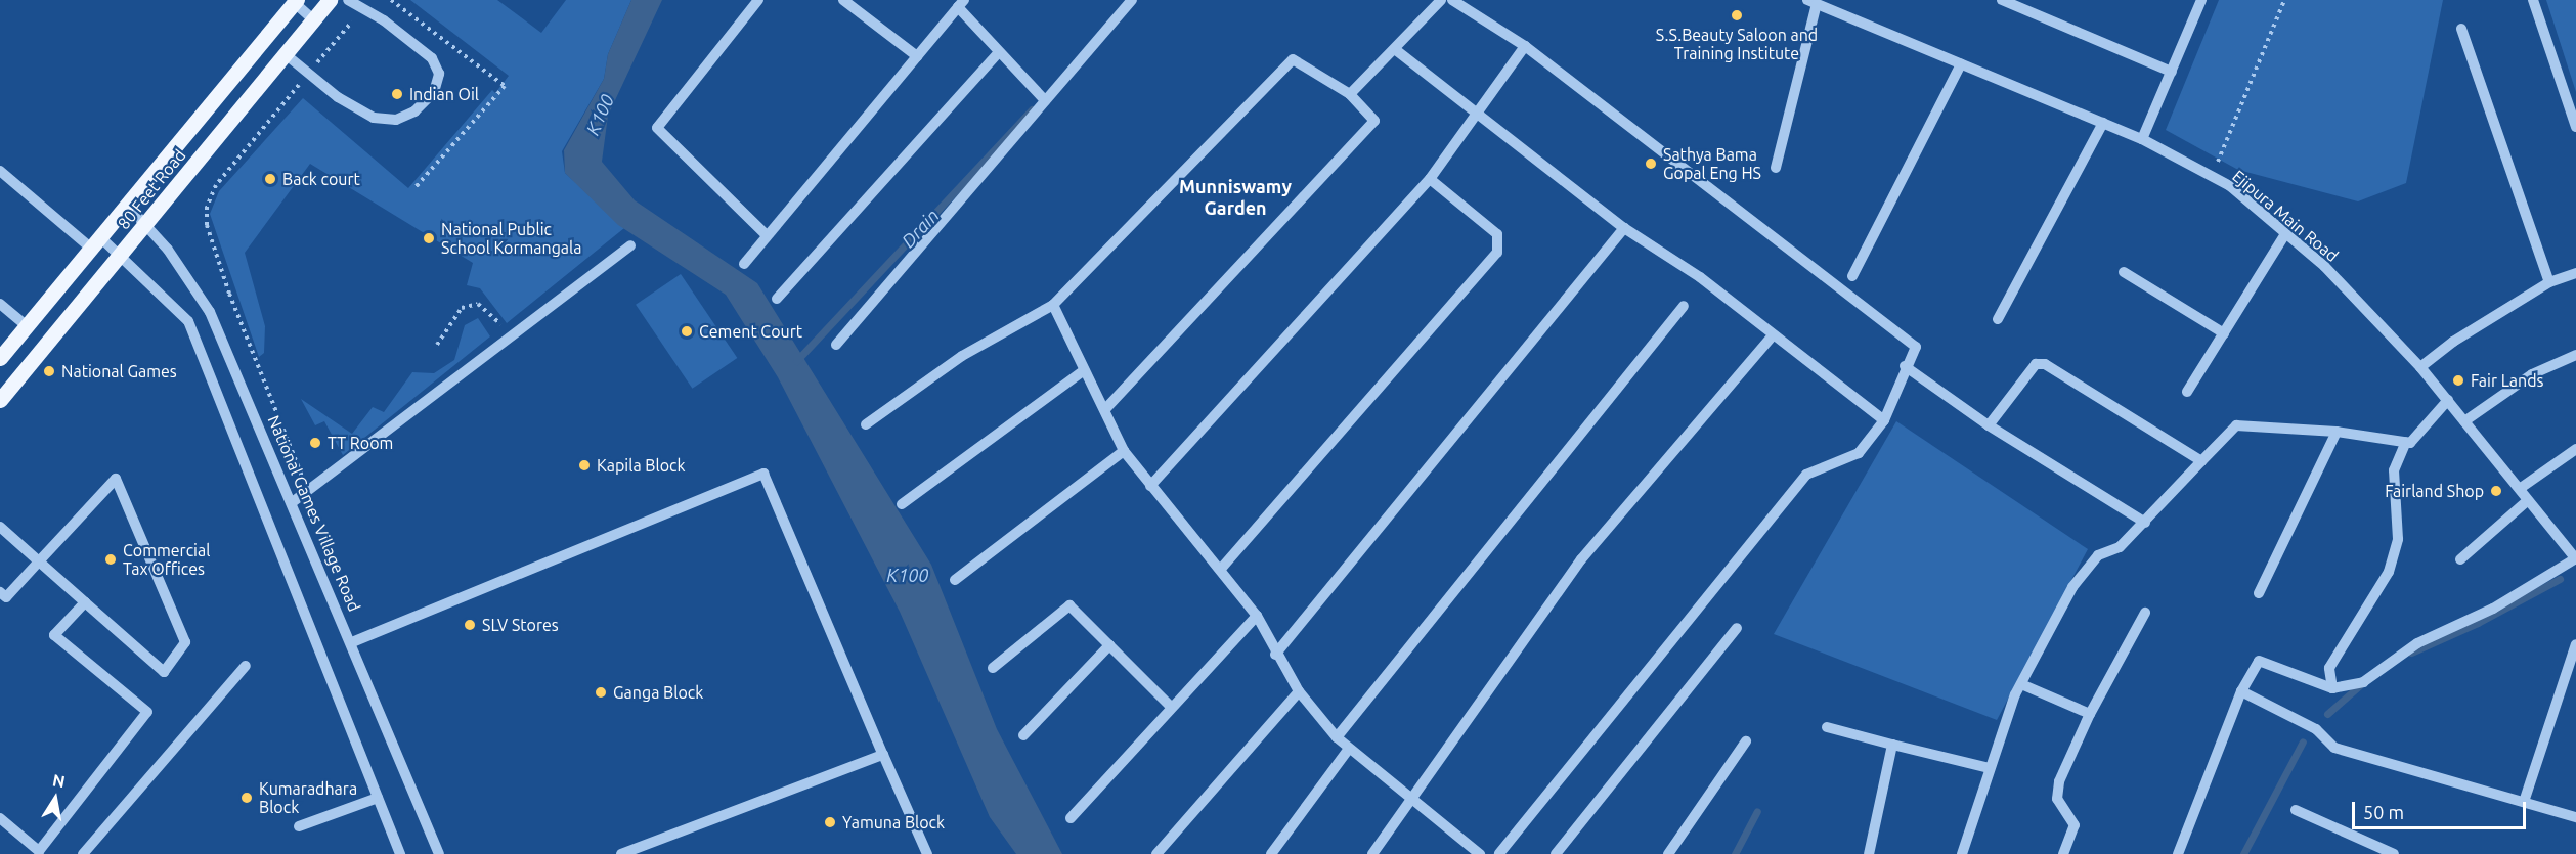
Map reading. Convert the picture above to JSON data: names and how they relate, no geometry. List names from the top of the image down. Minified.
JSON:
{"streets":{"main road":["80 Feet Road"],"street":["Ejipura Main Road","National Games Village Road"]},"crossings":[["80 Feet Road","National Games Village Road"]],"districts":["Munniswamy Garden"],"water":["K100","Drain"],"places":["S.S.Beauty Saloon and Training Institute","Indian Oil","Sathya Bama Gopal Eng HS","Back court","National Public School Kormangala","Cement Court","National Games","Fair Lands","TT Room","Kapila Block","Fairland Shop","Commercial Tax Offices","SLV Stores","Ganga Block","Kumaradhara Block","Yamuna Block"],"scale_bar":"50 m","north":"top"}
